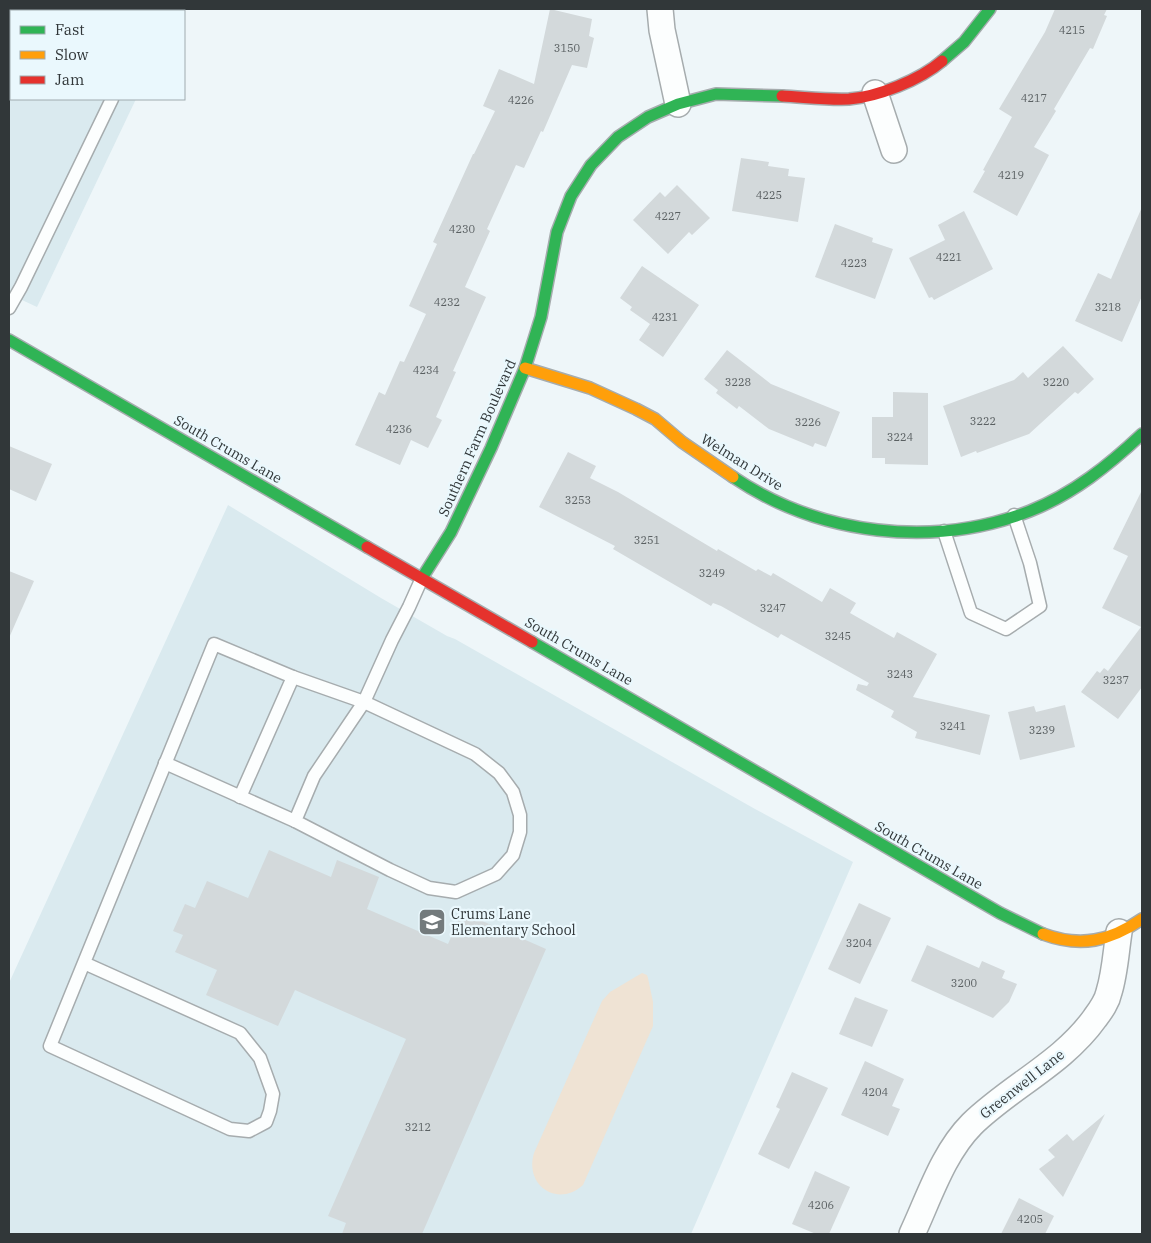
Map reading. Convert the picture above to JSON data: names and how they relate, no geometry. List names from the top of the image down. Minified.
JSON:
{"streets":{"street":["Southern Farm Boulevard","South Crums Lane","Welman Drive","Greenwell Lane"]},"crossings":[["Southern Farm Boulevard","South Crums Lane"],["Southern Farm Boulevard","Welman Drive"],["South Crums Lane","Greenwell Lane"]],"places":{"school or university":["Crums Lane Elementary School"]},"house_numbers":["4215","3150","4217","4226","4219","4225","4227","4230","4221","4223","4232","3218","4231","4234","3228","3220","3222","3226","4236","3224","3253","3251","3249","3247","3245","3243","3237","3241","3239","3204","3200","4204","3212","4206","4205"],"legend":["Fast","Slow","Jam"]}
